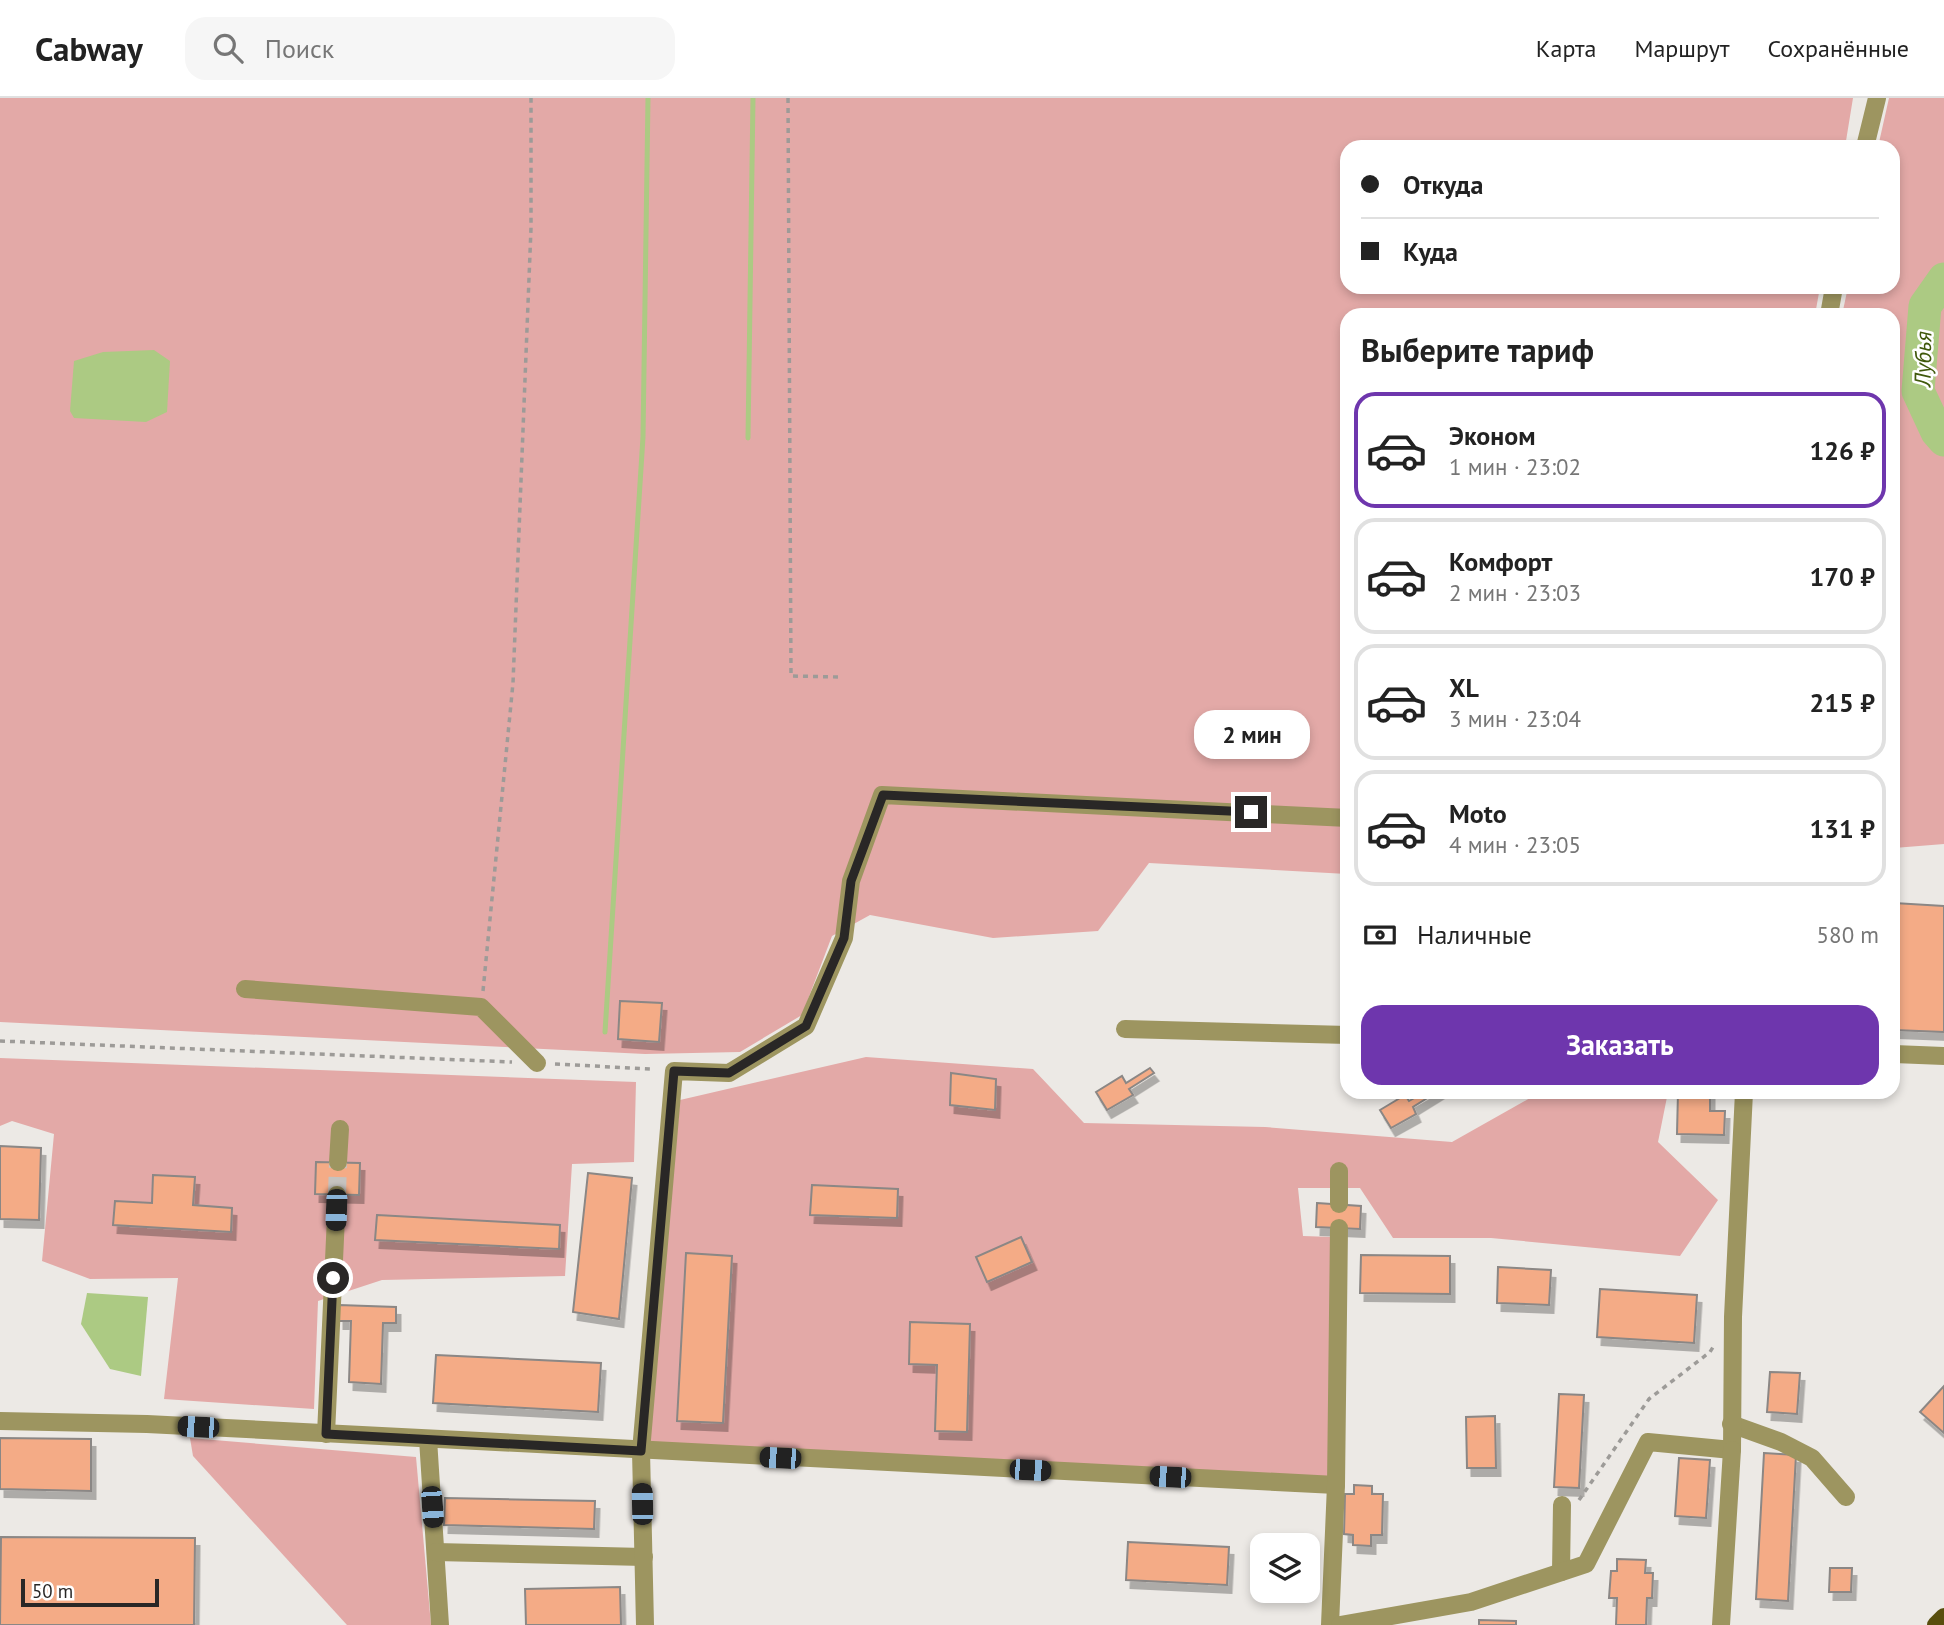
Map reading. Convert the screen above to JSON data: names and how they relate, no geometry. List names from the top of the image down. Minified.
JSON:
{"water":["Лубья"],"scale_bar":"50 m","page":{"header":"Cabway","search":"Поиск","nav":["Карта","Маршрут","Сохранённые"],"banner":["Откуда","Куда"],"heading":"Выберите тариф","list":[{"name":"Эконом","note":"1 мин · 23:02","value":"126 ₽"},{"name":"Комфорт","note":"2 мин · 23:03","value":"170 ₽"},{"name":"XL","note":"3 мин · 23:04","value":"215 ₽"},{"name":"Moto","note":"4 мин · 23:05","value":"131 ₽"}],"bubble":"2 мин","pay":["Наличные","580 m"],"buttons":"Заказать","scale":"50 m"}}
